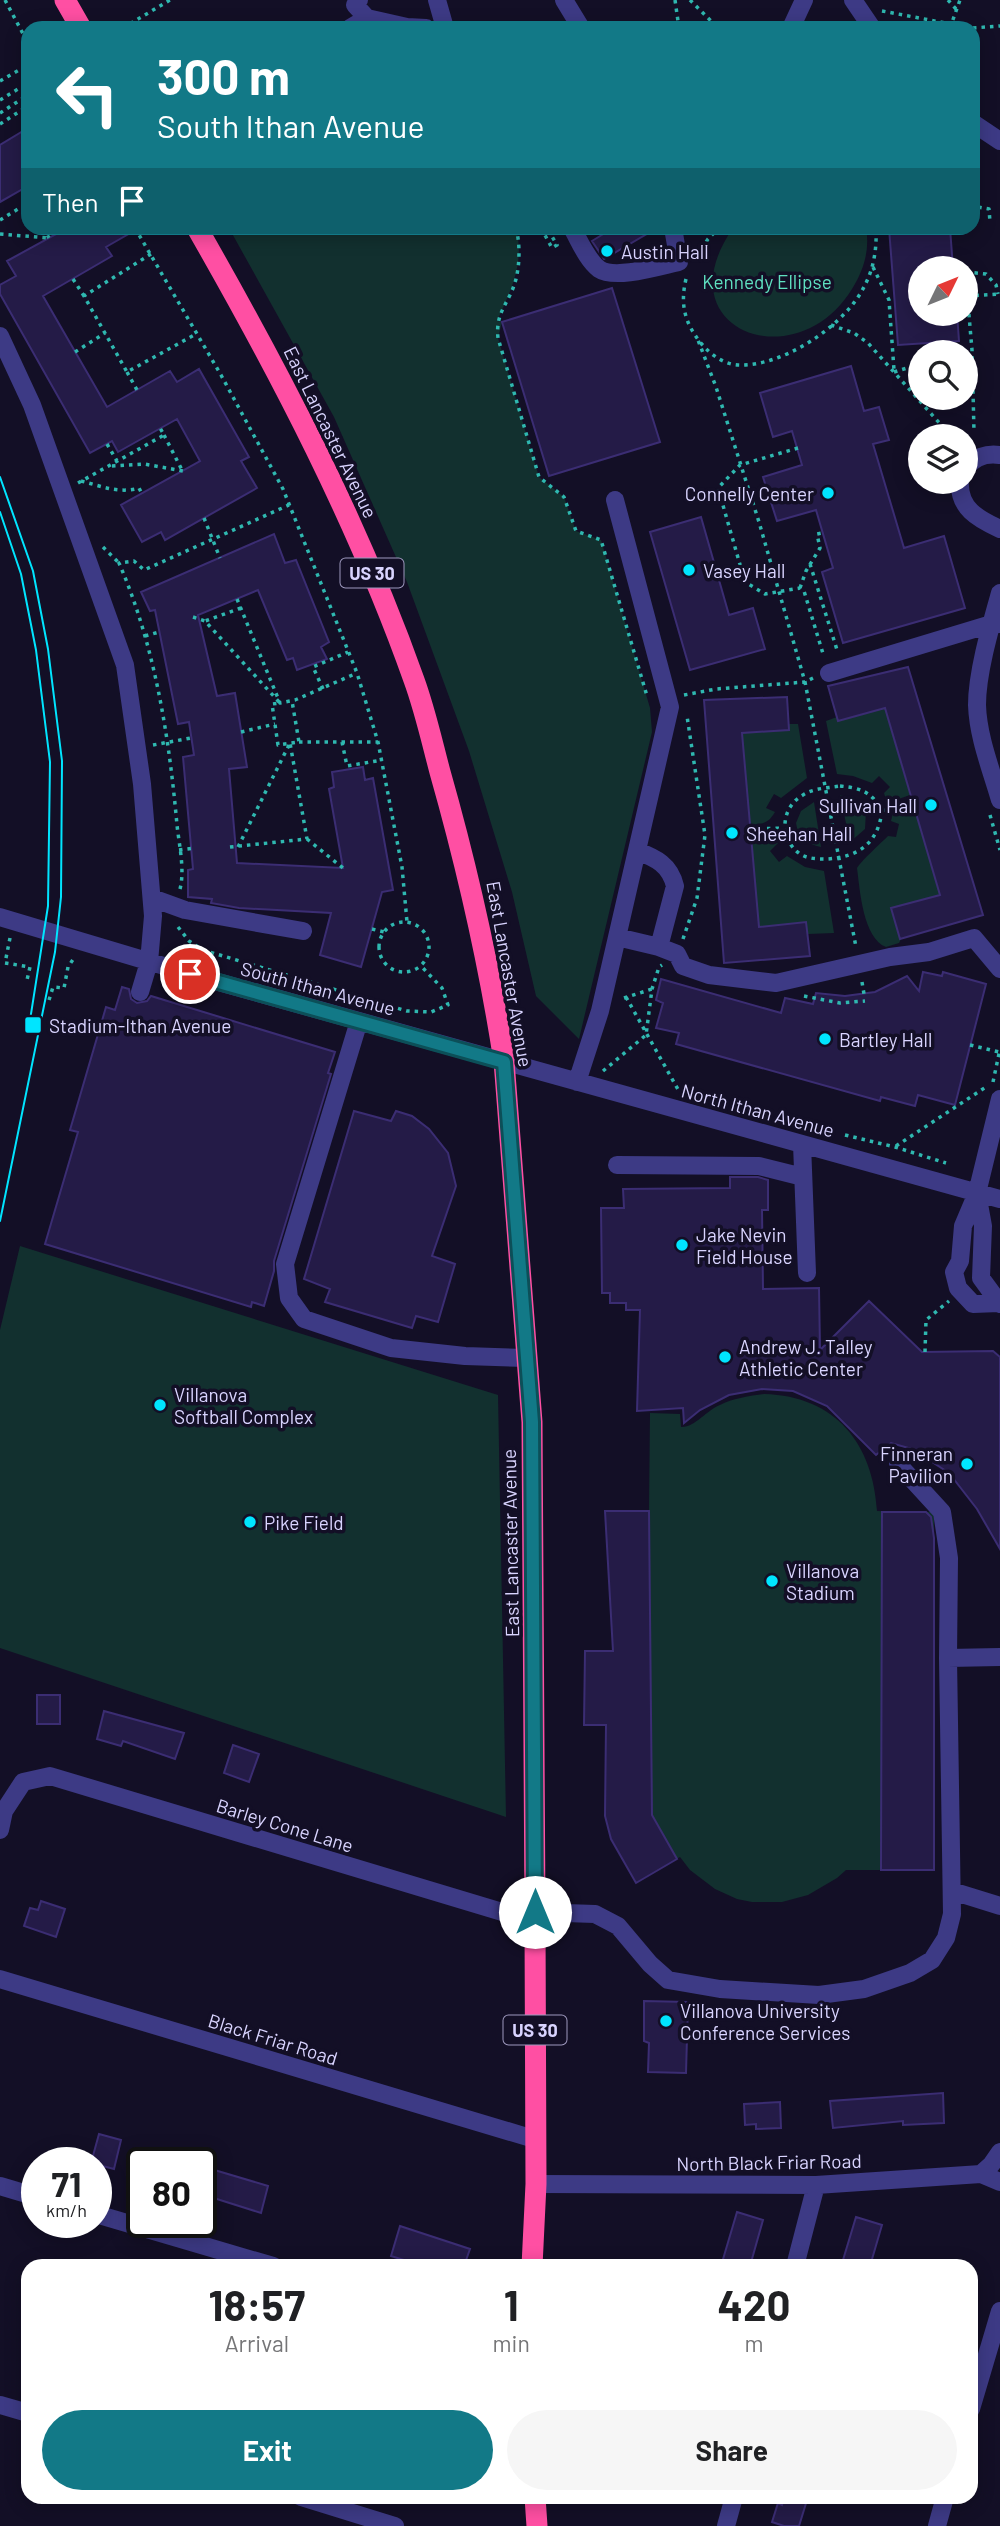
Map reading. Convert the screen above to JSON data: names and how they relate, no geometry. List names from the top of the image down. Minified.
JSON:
{"streets":{"highway":["East Lancaster Avenue","US 30"],"street":["South Ithan Avenue","North Ithan Avenue","Barley Cone Lane","Black Friar Road","North Black Friar Road"]},"crossings":[["East Lancaster Avenue","South Ithan Avenue"],["East Lancaster Avenue","North Ithan Avenue"],["East Lancaster Avenue","Barley Cone Lane"],["East Lancaster Avenue","Black Friar Road"],["East Lancaster Avenue","North Black Friar Road"],["South Ithan Avenue","North Ithan Avenue"]],"parks":["Kennedy Ellipse"],"places":{"other":["Austin Hall","Connelly Center","Vasey Hall","Sullivan Hall","Sheehan Hall","Bartley Hall","Jake Nevin Field House","Andrew J. Talley Athletic Center","Villanova Softball Complex","Finneran Pavilion","Pike Field","Villanova Stadium","Villanova University Conference Services"],"transit":["Stadium-Ithan Avenue"]},"north":"top right","page":{"turn":["300 m","South Ithan Avenue"],"then":"Then","speed":"71 km/h","limit":"80","eta":["18:57","Arrival","1","min","420","m"],"buttons":["Exit","Share"]}}
